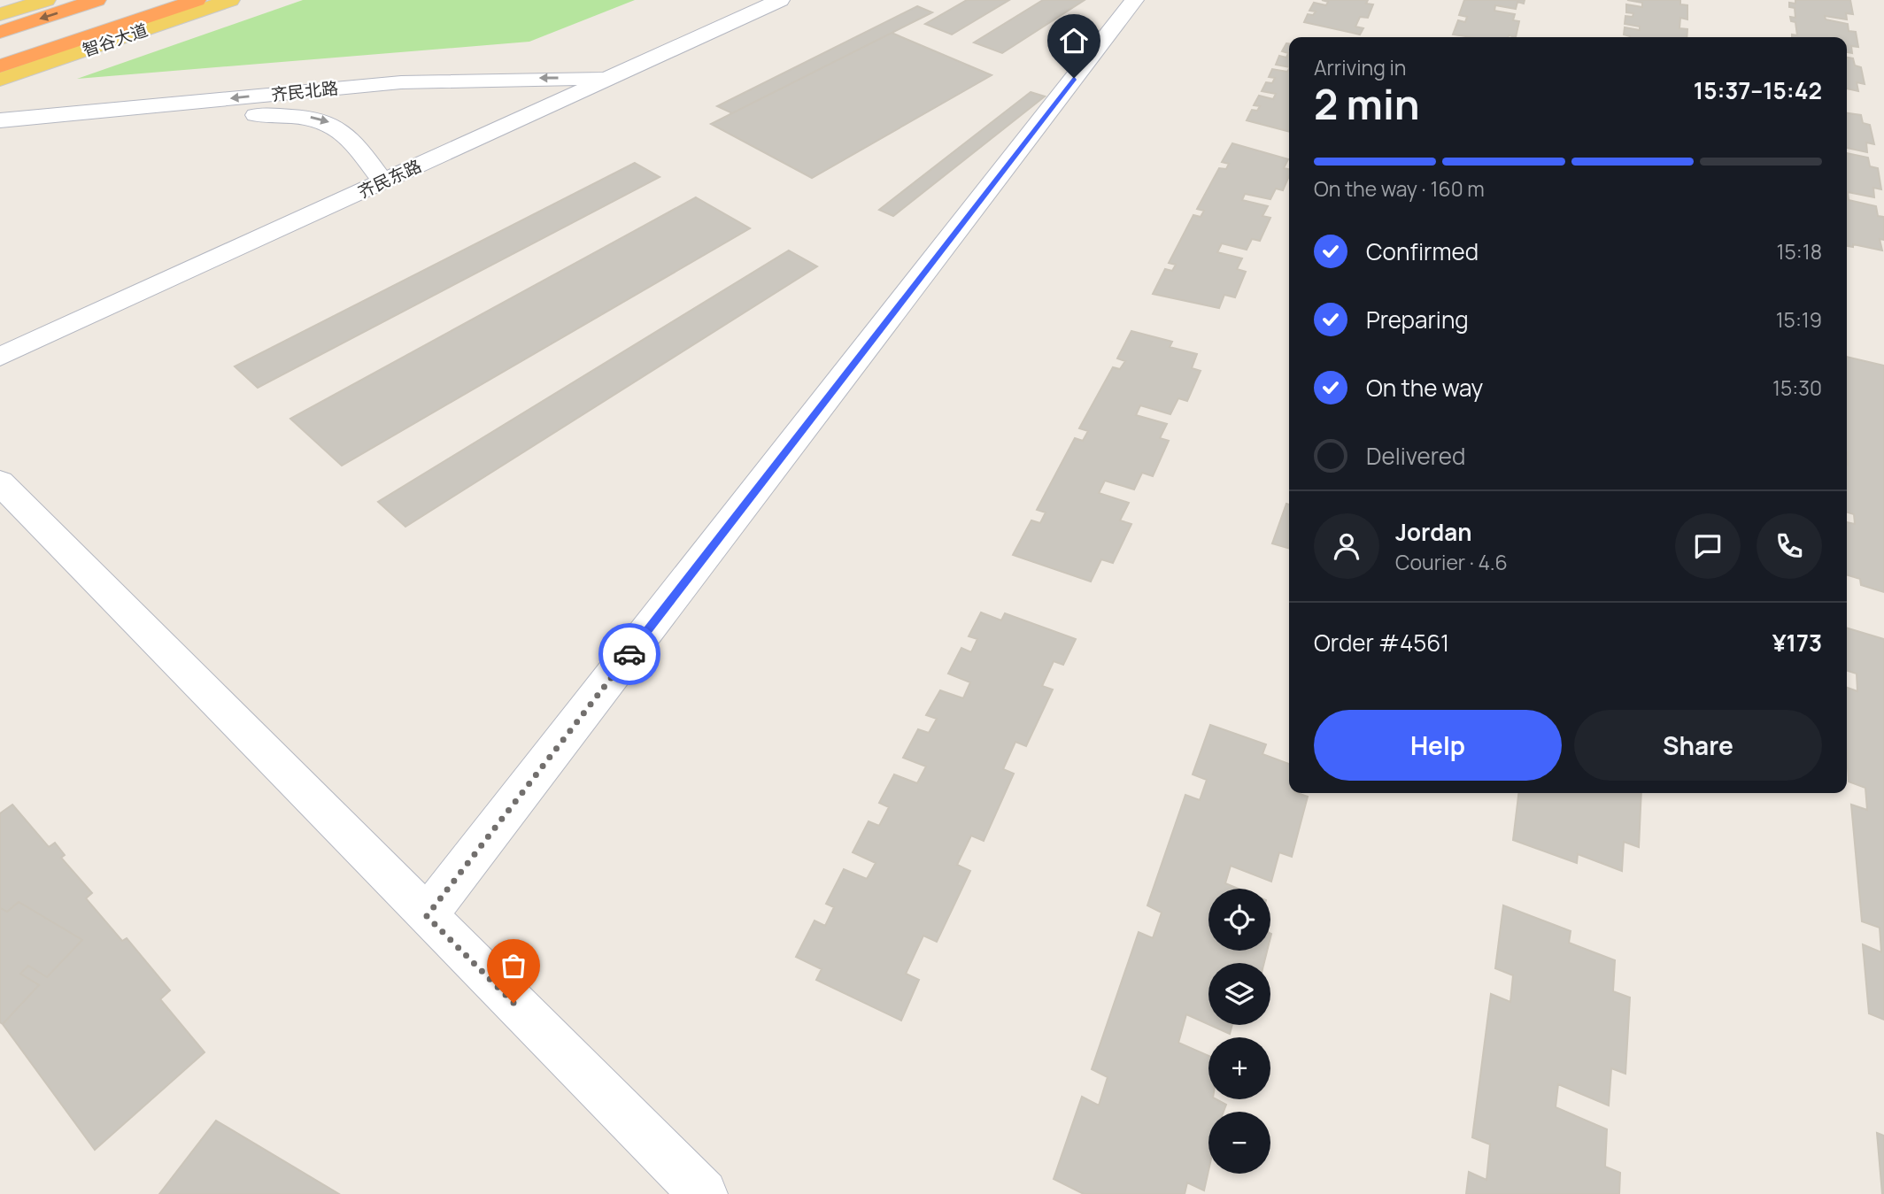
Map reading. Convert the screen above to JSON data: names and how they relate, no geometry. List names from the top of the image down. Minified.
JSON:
{"streets":{"highway":["智谷大道"],"street":["齐民北路","齐民东路"]},"crossings":[["齐民北路","齐民东路"]],"page":{"heading":["2 min","Arriving in","15:37–15:42"],"panel":["Jordan","Courier · 4.6","Order #4561","¥173"],"bar":"On the way · 160 m","list":[["Confirmed","15:18"],["Preparing","15:19"],["On the way","15:30"],"Delivered"],"buttons":["Help","Share"],"map_buttons":["+","−"]}}
